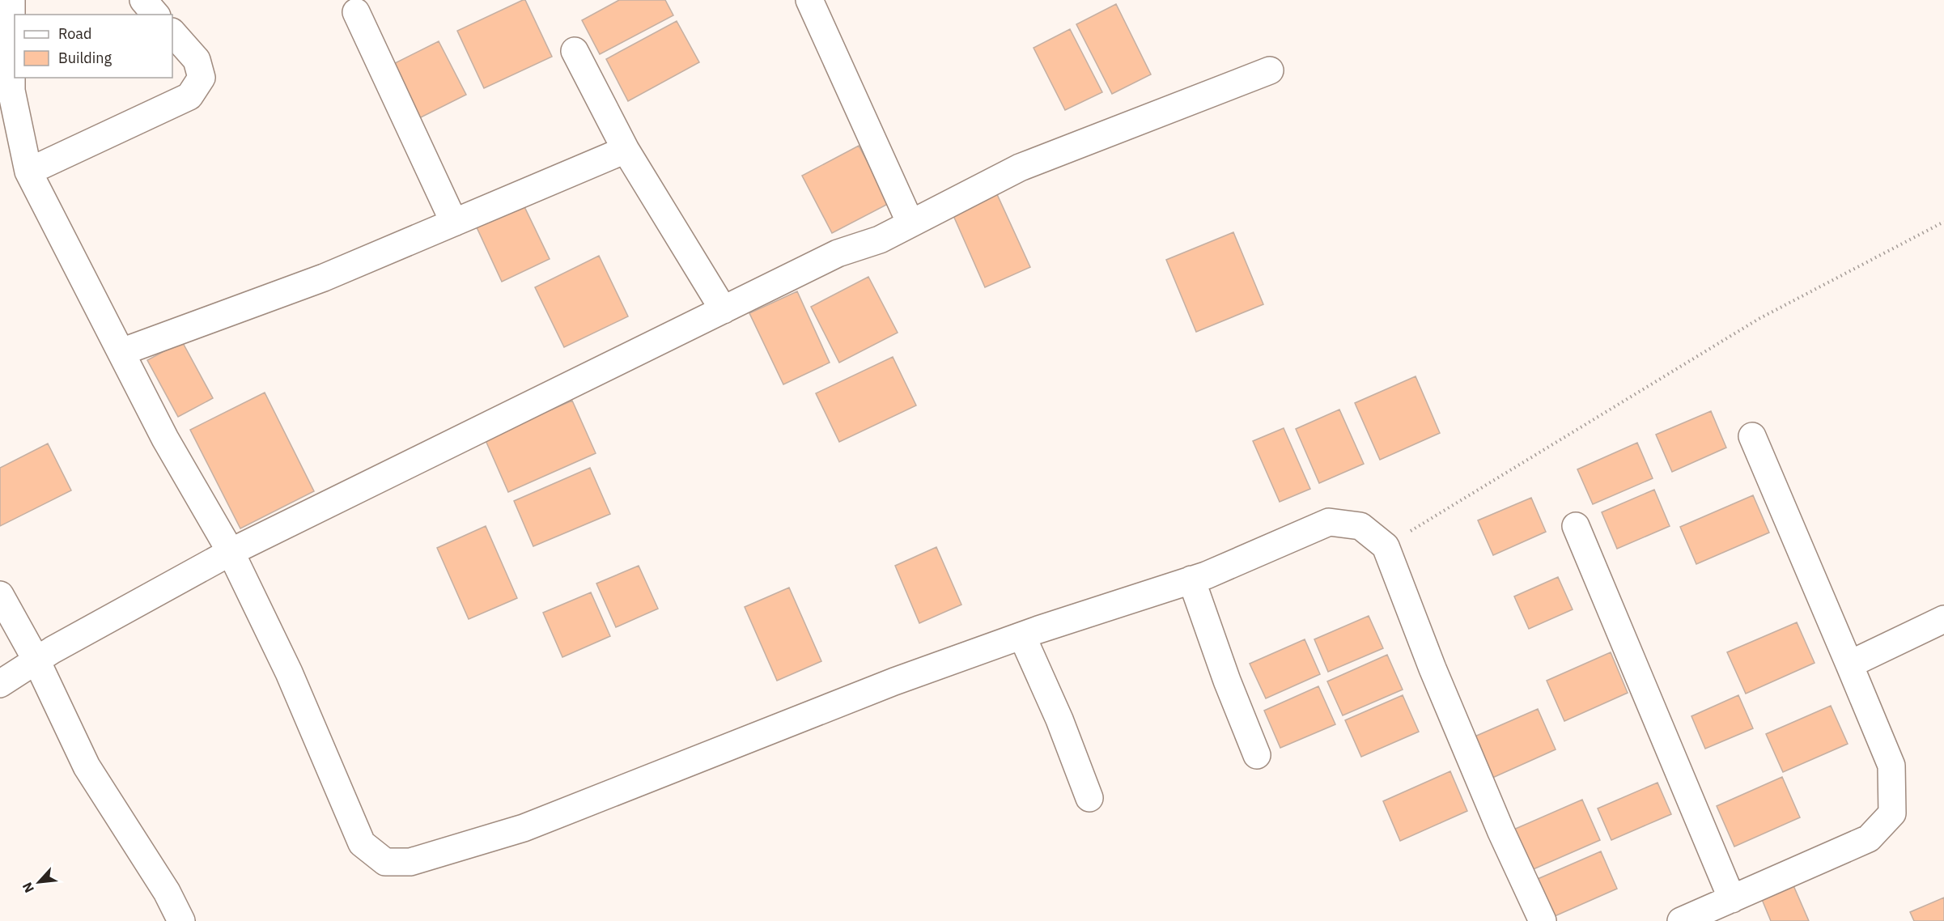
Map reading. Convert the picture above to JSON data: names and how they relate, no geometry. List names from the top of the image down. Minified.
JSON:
{"legend":["Road","Building"],"north":"bottom left"}
